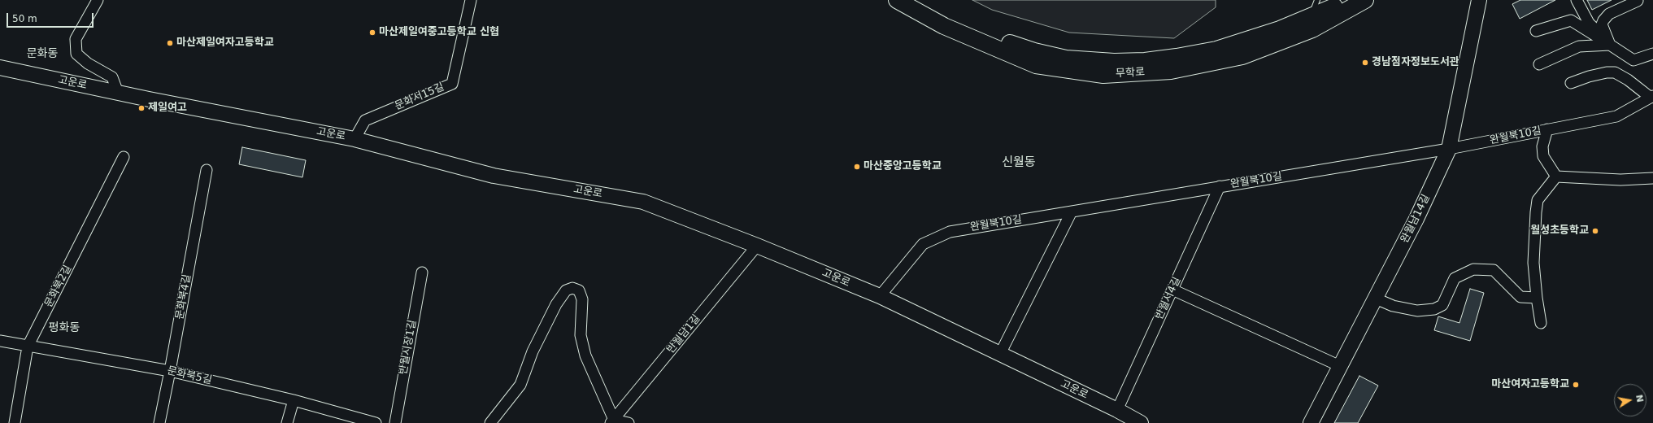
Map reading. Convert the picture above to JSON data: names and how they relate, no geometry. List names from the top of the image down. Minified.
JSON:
{"streets":{"main road":["무학로","고운로","완월남14길"],"street":["문화서15길","완월북10길","문화북2길","문화북4길","반월서4길","반월남1길","반월시장1길","문화북5길"]},"crossings":[["고운로","문화서15길"],["고운로","완월북10길"],["고운로","반월서4길"],["고운로","반월남1길"],["완월북10길","완월남14길"],["완월북10길","반월서4길"],["문화북2길","문화북5길"],["문화북4길","문화북5길"]],"districts":["문화동","신월동","평화동"],"places":["마산제일여중고등학교 신협","마산제일여자고등학교","경남점자정보도서관","제일여고","마산중앙고등학교","월성초등학교","마산여자고등학교"],"scale_bar":"50 m","north":"right"}
